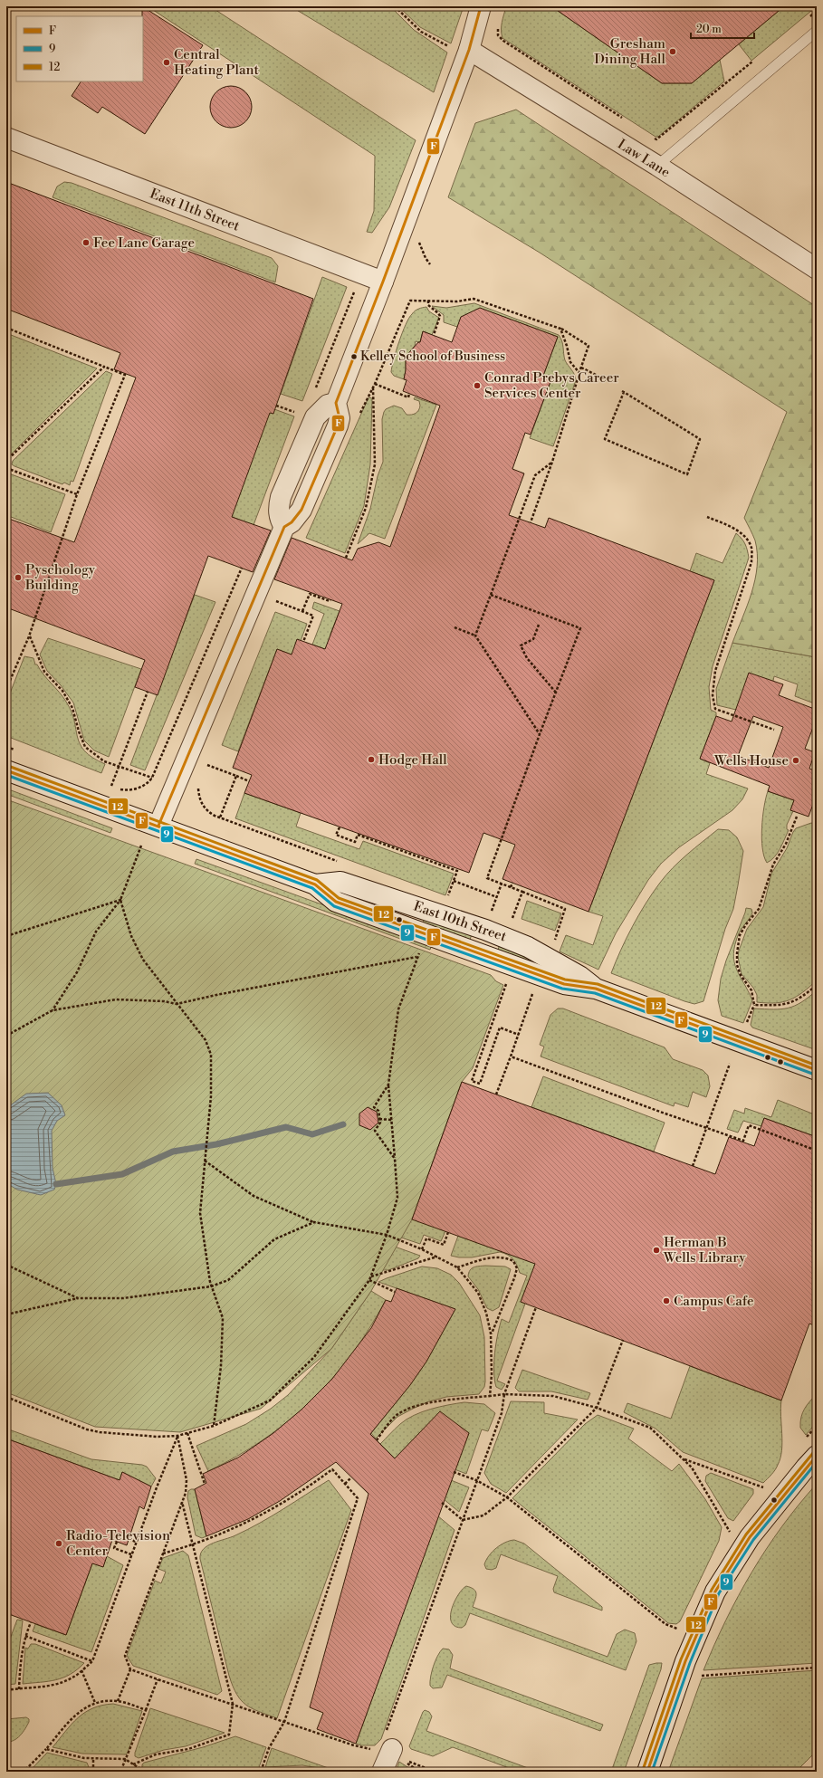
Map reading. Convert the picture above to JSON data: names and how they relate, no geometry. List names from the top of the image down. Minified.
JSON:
{"streets":{"street":["Law Lane","East 11th Street","East 10th Street"]},"places":["Gresham Dining Hall","Central Heating Plant","Fee Lane Garage","Kelley School of Business","Conrad Prebys Career Services Center","Pyschology Building","Hodge Hall","Wells House","Herman B Wells Library","Campus Cafe","Radio-Television Center"],"lines":["transit line F","transit line 12","transit line 9"],"legend":["F","9","12"],"scale_bar":"20 m"}
